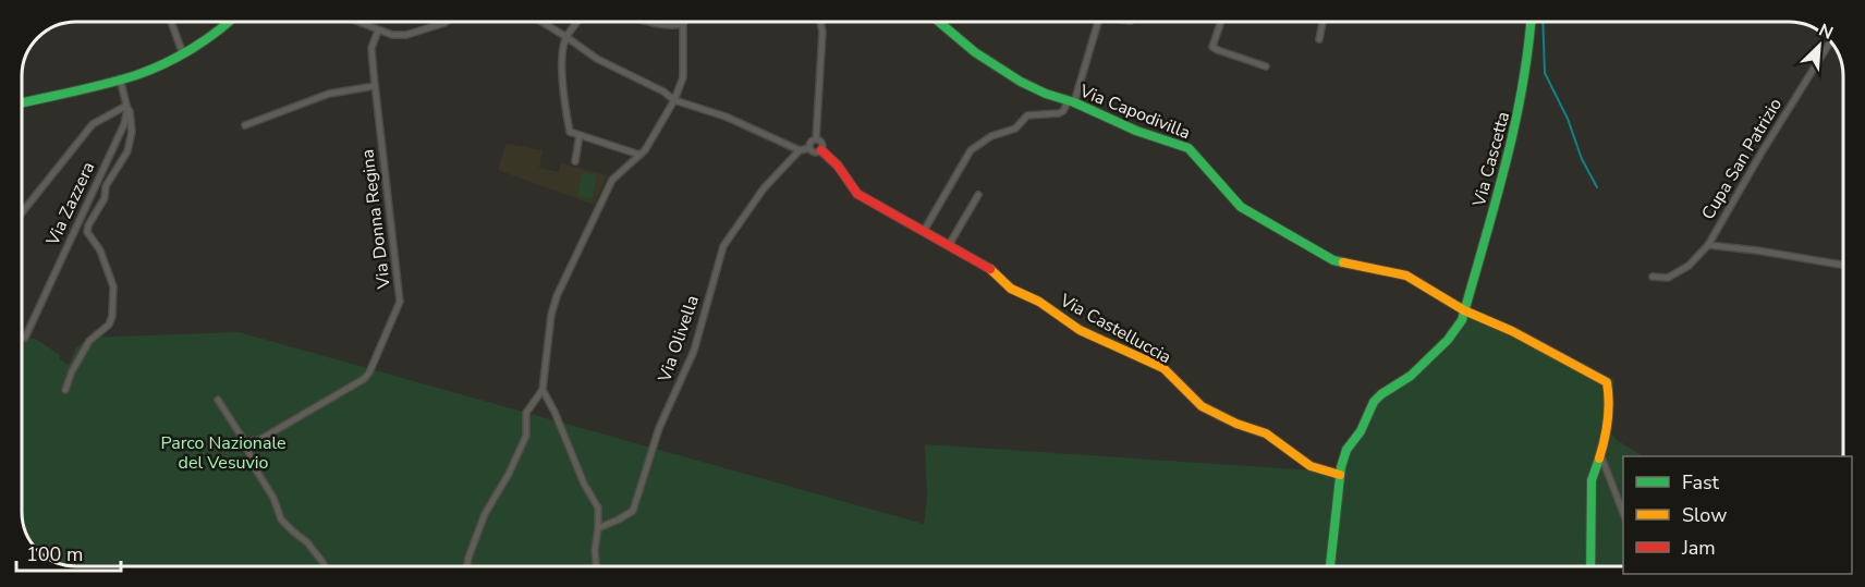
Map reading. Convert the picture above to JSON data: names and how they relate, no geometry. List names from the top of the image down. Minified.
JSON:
{"streets":{"street":["Via Capodivilla","Via Cascetta","Cupa San Patrizio","Via Zazzera","Via Donna Regina","Via Castelluccia","Via Olivella"]},"crossings":[["Via Capodivilla","Via Cascetta"],["Via Cascetta","Via Castelluccia"]],"parks":["Parco Nazionale del Vesuvio"],"legend":["Fast","Slow","Jam"],"scale_bar":"100 m","north":"top right"}
